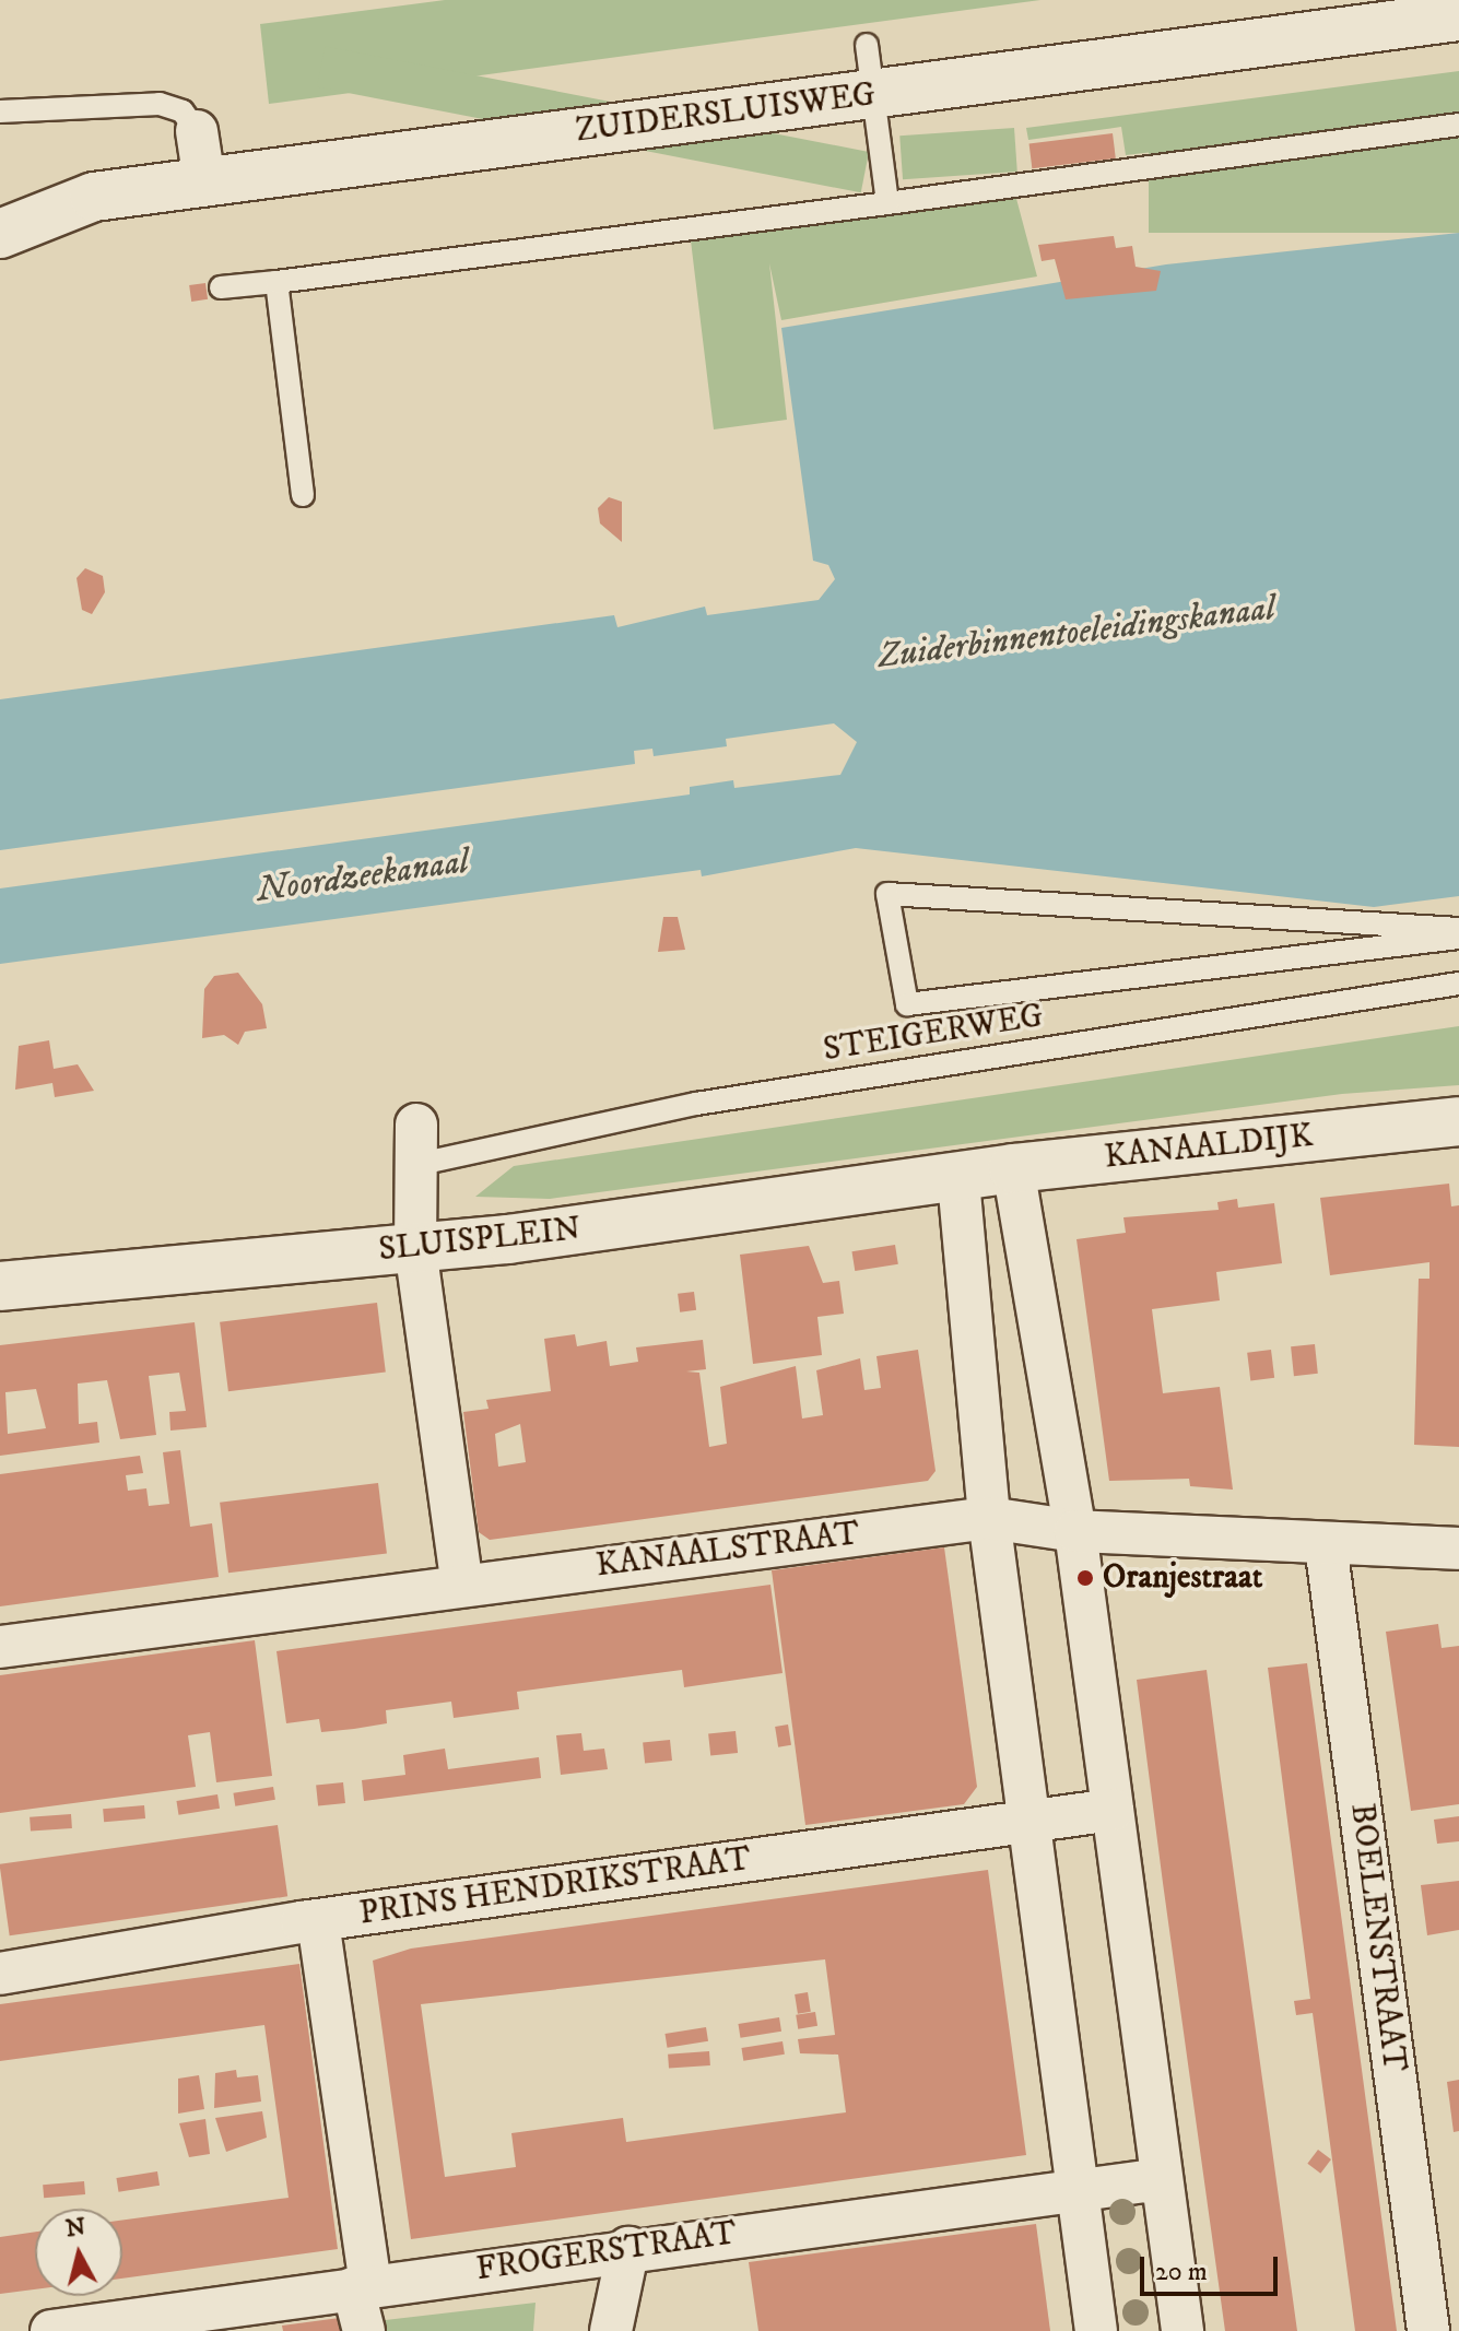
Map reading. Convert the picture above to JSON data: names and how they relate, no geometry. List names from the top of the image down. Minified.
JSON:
{"streets":{"street":["ZUIDERSLUISWEG","KANAALDIJK","SLUISPLEIN","KANAALSTRAAT","PRINS HENDRIKSTRAAT","BOELENSTRAAT","FROGERSTRAAT"],"lane":["STEIGERWEG"]},"crossings":[["KANAALDIJK","SLUISPLEIN"],["KANAALSTRAAT","BOELENSTRAAT"]],"water":["Zuiderbinnentoeleidingskanaal","Noordzeekanaal"],"places":["Oranjestraat"],"scale_bar":"20 m","north":"top"}
